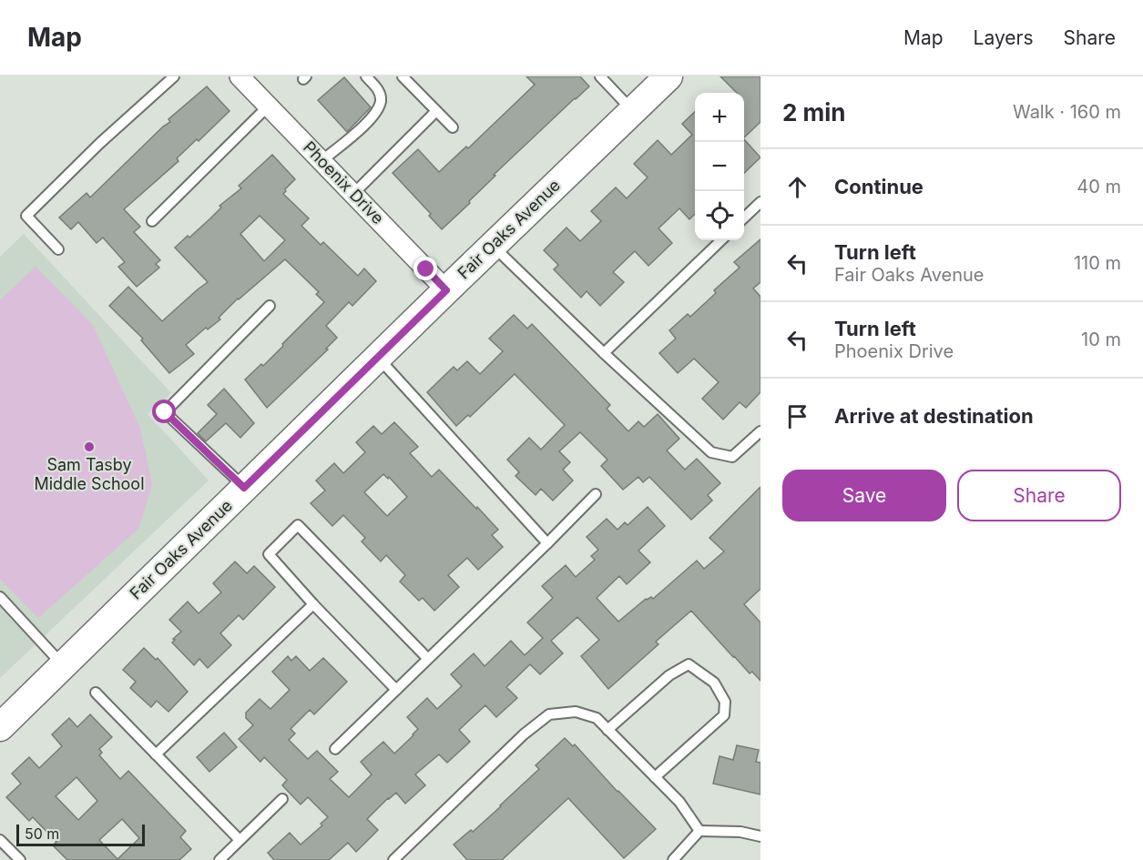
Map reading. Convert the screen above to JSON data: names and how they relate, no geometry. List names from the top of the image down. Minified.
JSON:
{"streets":{"main road":["Fair Oaks Avenue"],"street":["Phoenix Drive"]},"crossings":[["Phoenix Drive","Fair Oaks Avenue"]],"places":["Sam Tasby Middle School"],"scale_bar":"50 m","page":{"header":"Map","nav":["Map","Layers","Share"],"heading":["2 min","Walk · 160 m"],"map_buttons":["+","−"],"list":[["Continue","40 m"],["Turn left","Fair Oaks Avenue","110 m"],["Turn left","Phoenix Drive","10 m"],"Arrive at destination"],"buttons":["Save","Share"],"scale":"50 m"}}
